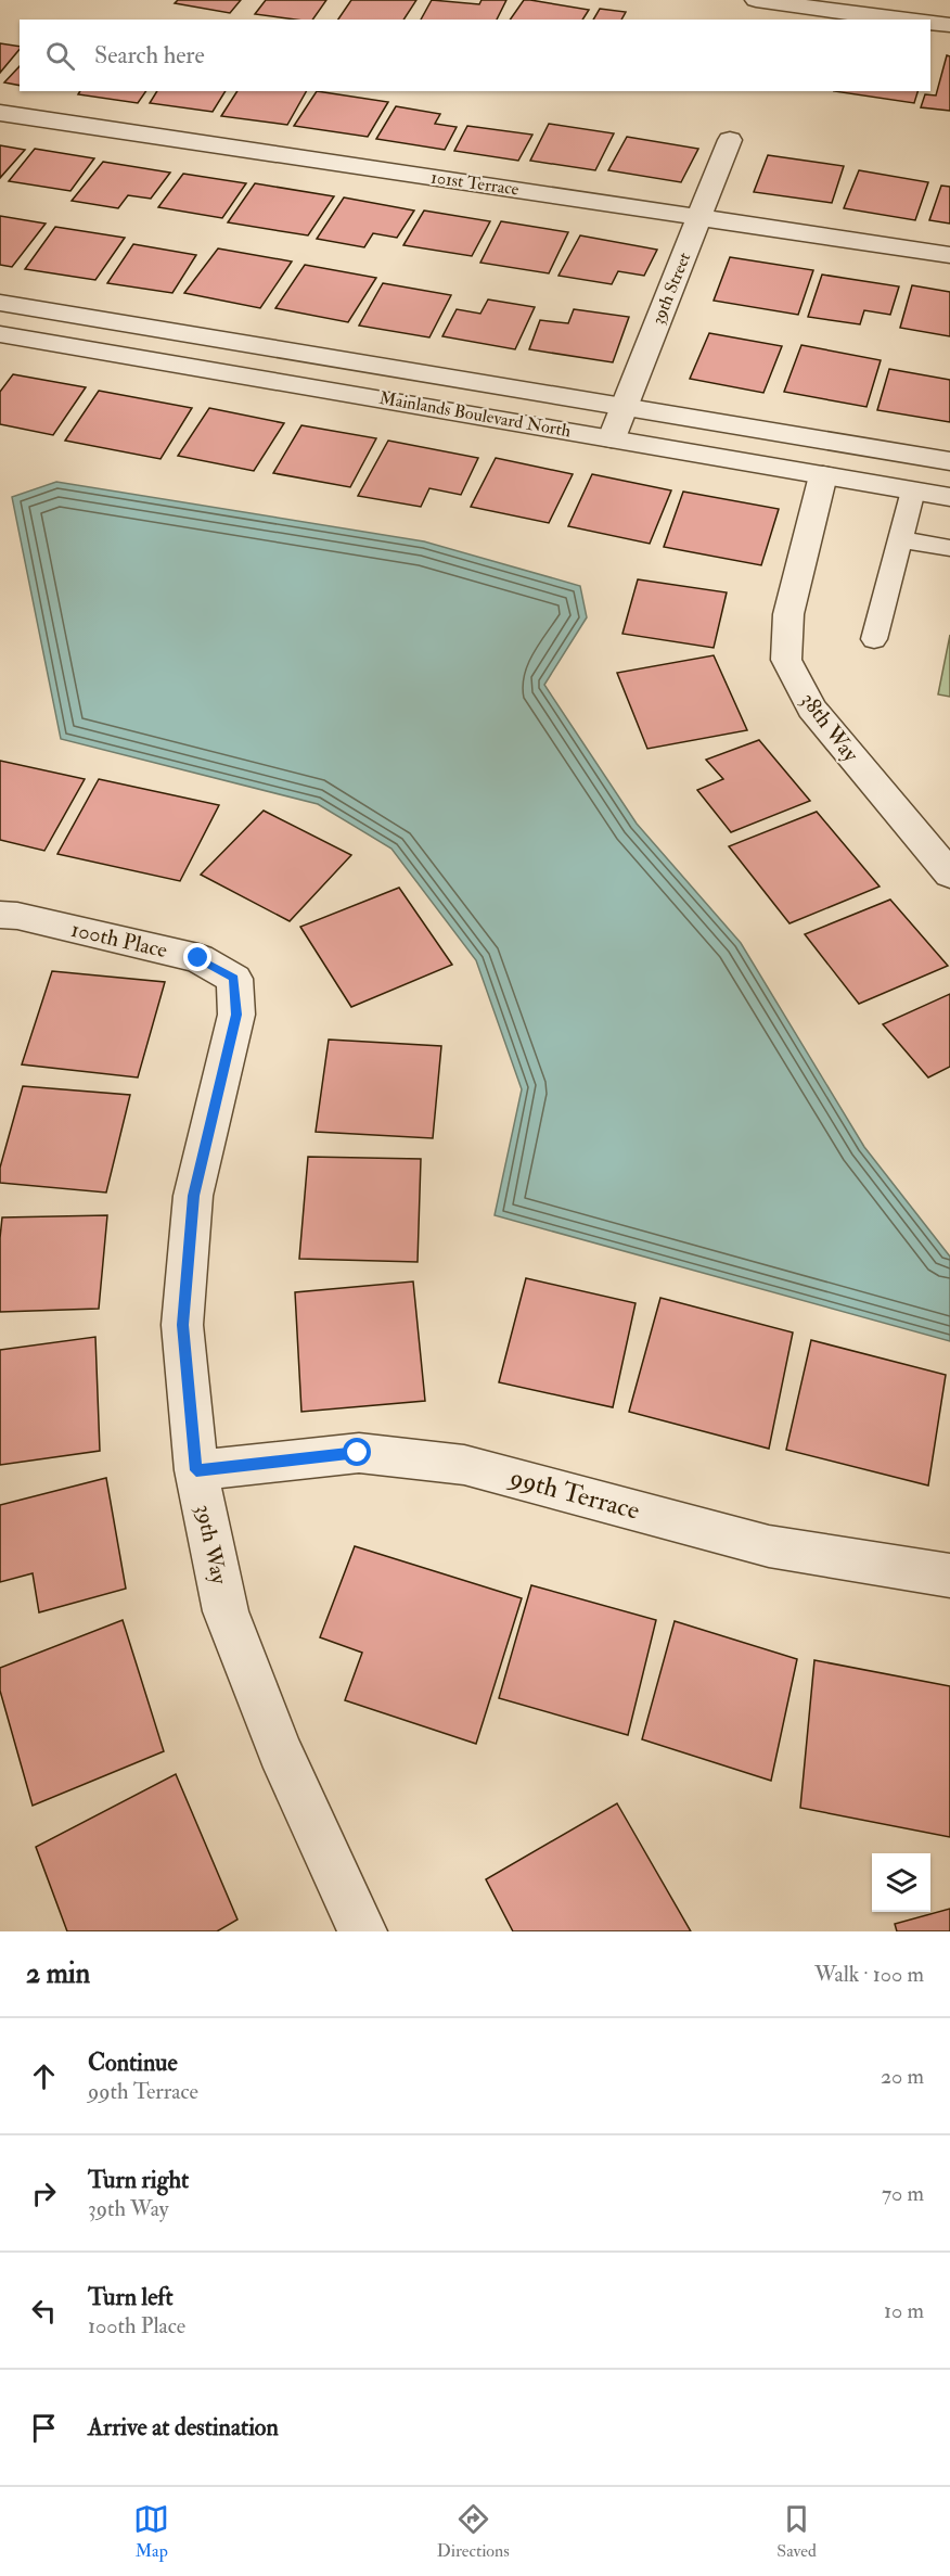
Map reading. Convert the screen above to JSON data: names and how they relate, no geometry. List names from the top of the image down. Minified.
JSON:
{"streets":{"street":["101st Terrace","39th Street","Mainlands Boulevard North","38th Way","100th Place","99th Terrace","39th Way"]},"crossings":[["101st Terrace","39th Street"],["39th Street","Mainlands Boulevard North"],["Mainlands Boulevard North","38th Way"],["100th Place","39th Way"],["99th Terrace","39th Way"]],"page":{"search":"Search here","heading":["2 min","Walk · 100 m"],"list":[["Continue","99th Terrace","20 m"],["Turn right","39th Way","70 m"],["Turn left","100th Place","10 m"],"Arrive at destination"],"nav":["Map","Directions","Saved"]}}
